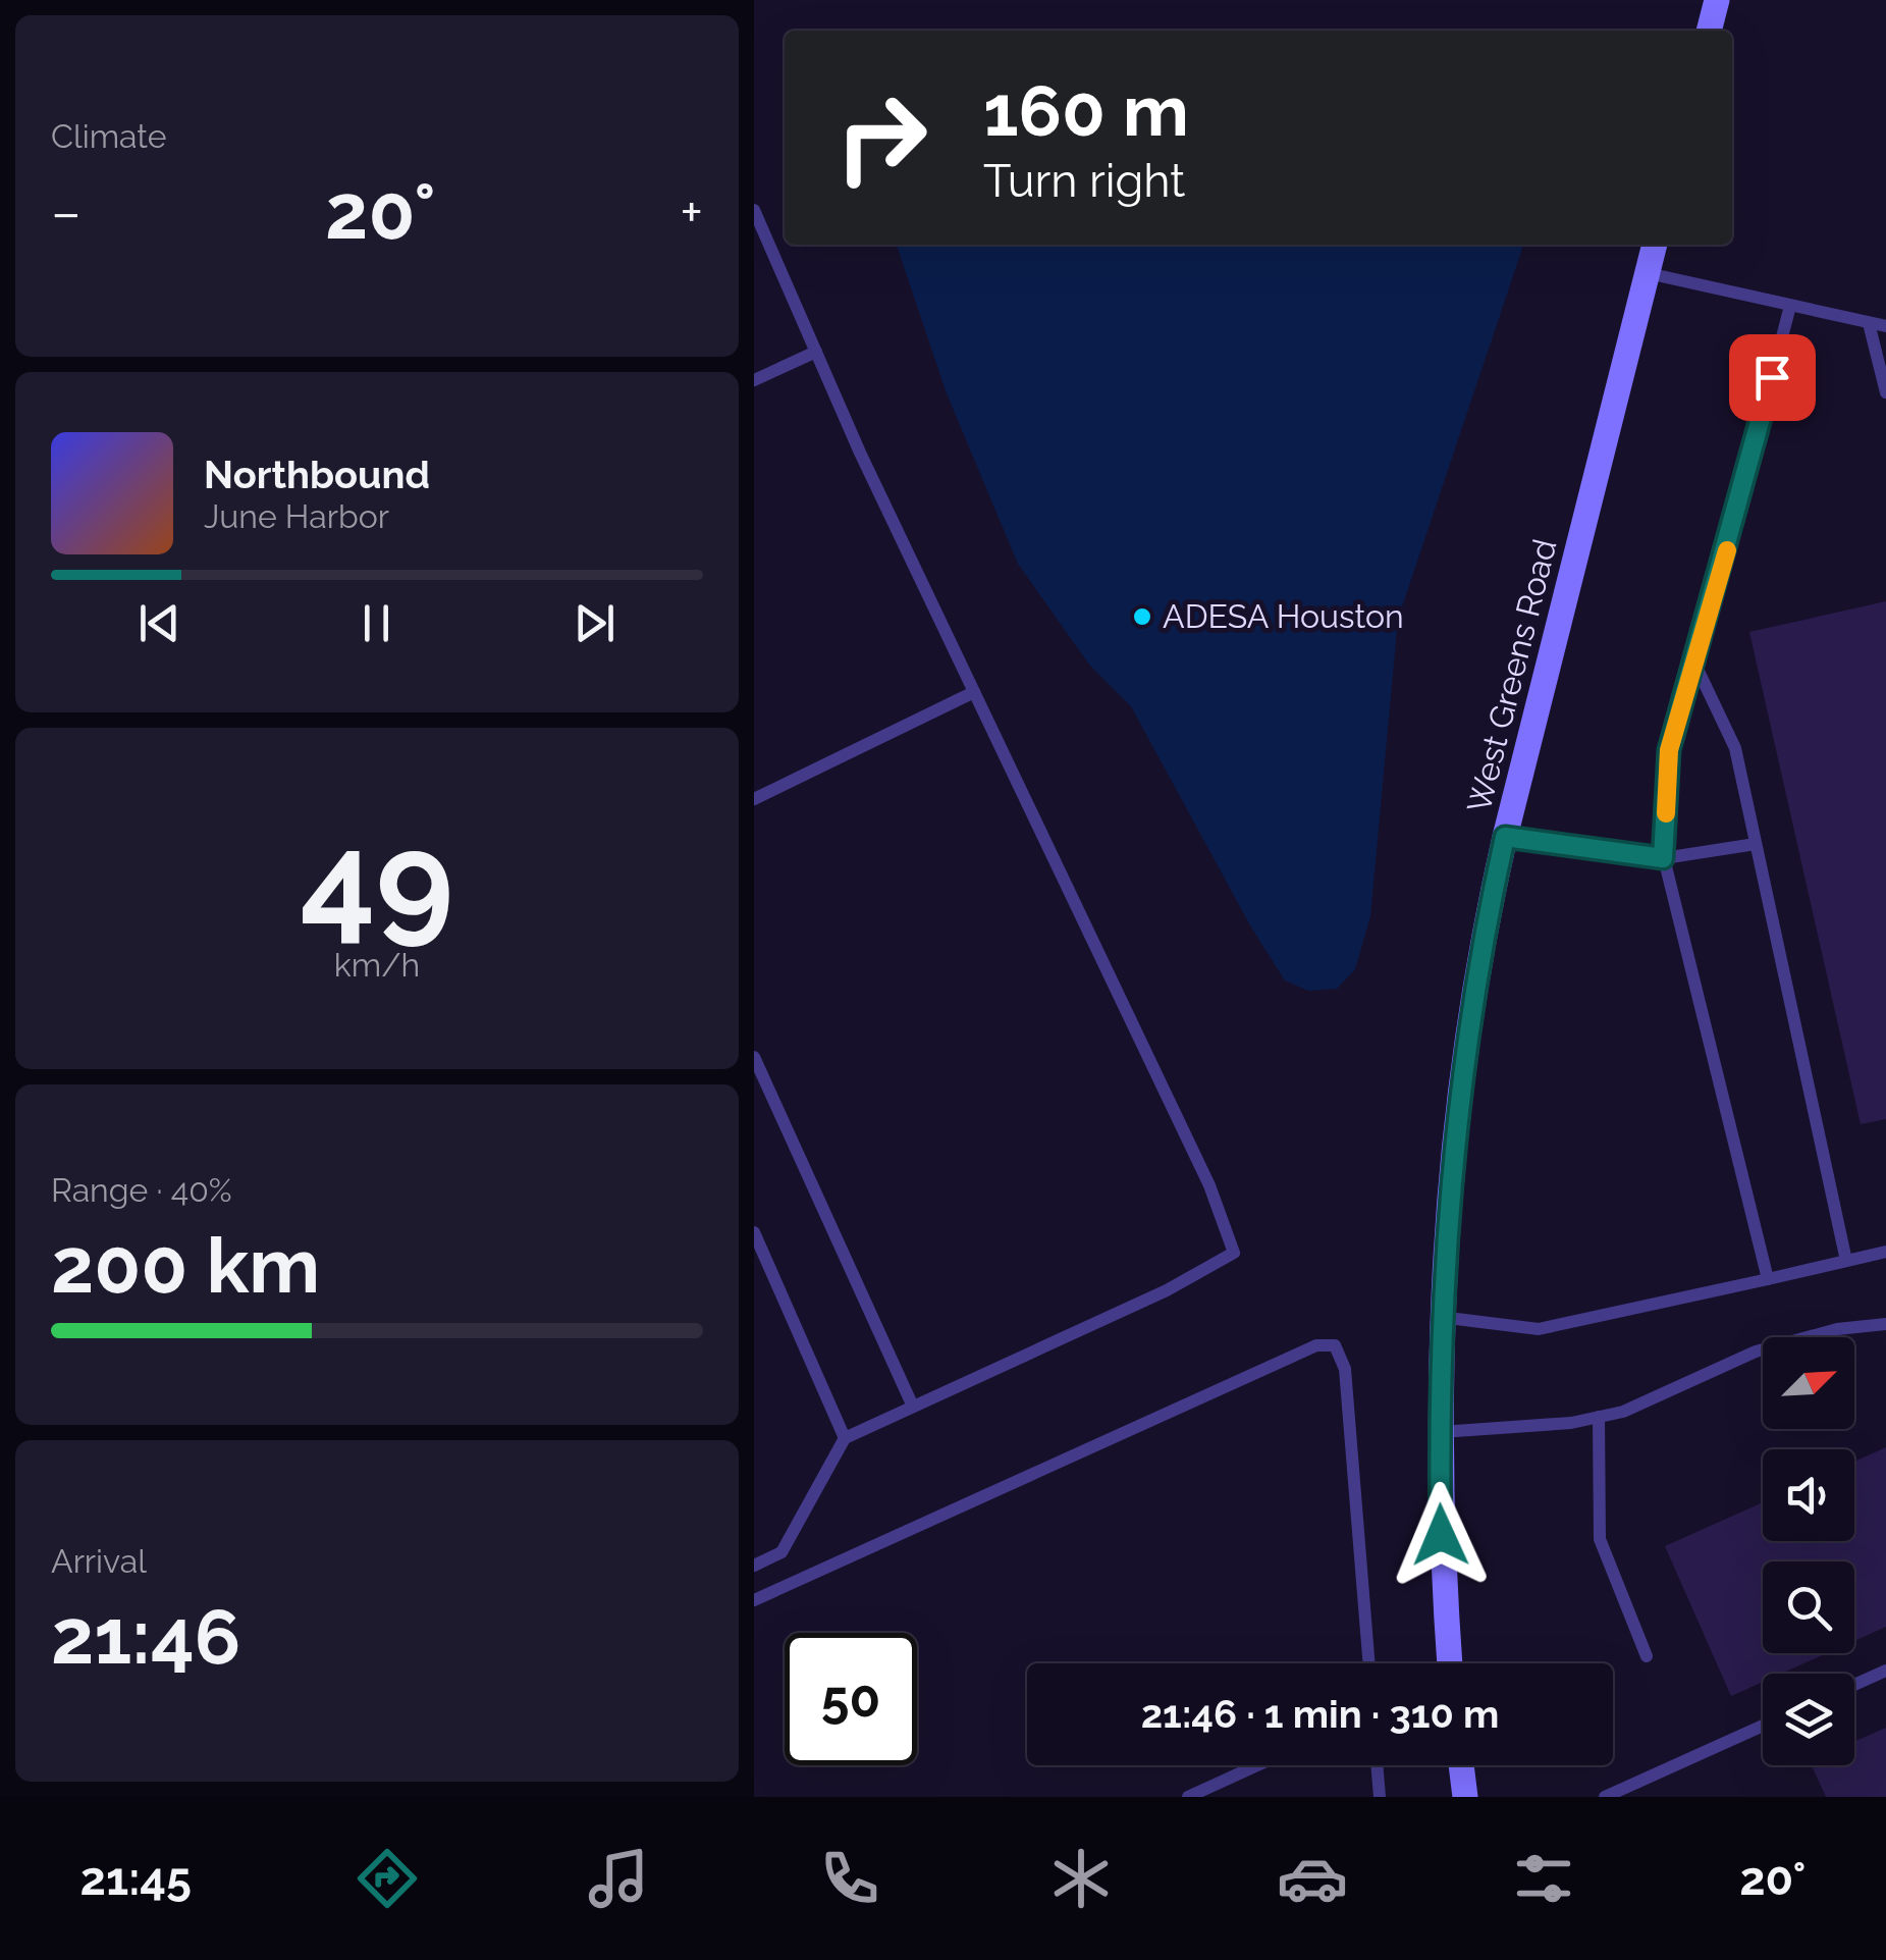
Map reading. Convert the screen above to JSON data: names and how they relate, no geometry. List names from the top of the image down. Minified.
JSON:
{"streets":{"main road":["West Greens Road"]},"places":["ADESA Houston"],"north":"top right","page":{"tile":["Climate",["49","km/h"],["Range · 40%","200 km"],["Arrival","21:46"]],"turn":["160 m","Turn right"],"heat":["−","20°","+"],"song":["Northbound","June Harbor"],"limit":"50","trip":"21:46 · 1 min · 310 m","tabs":["21:45","20°"]}}
